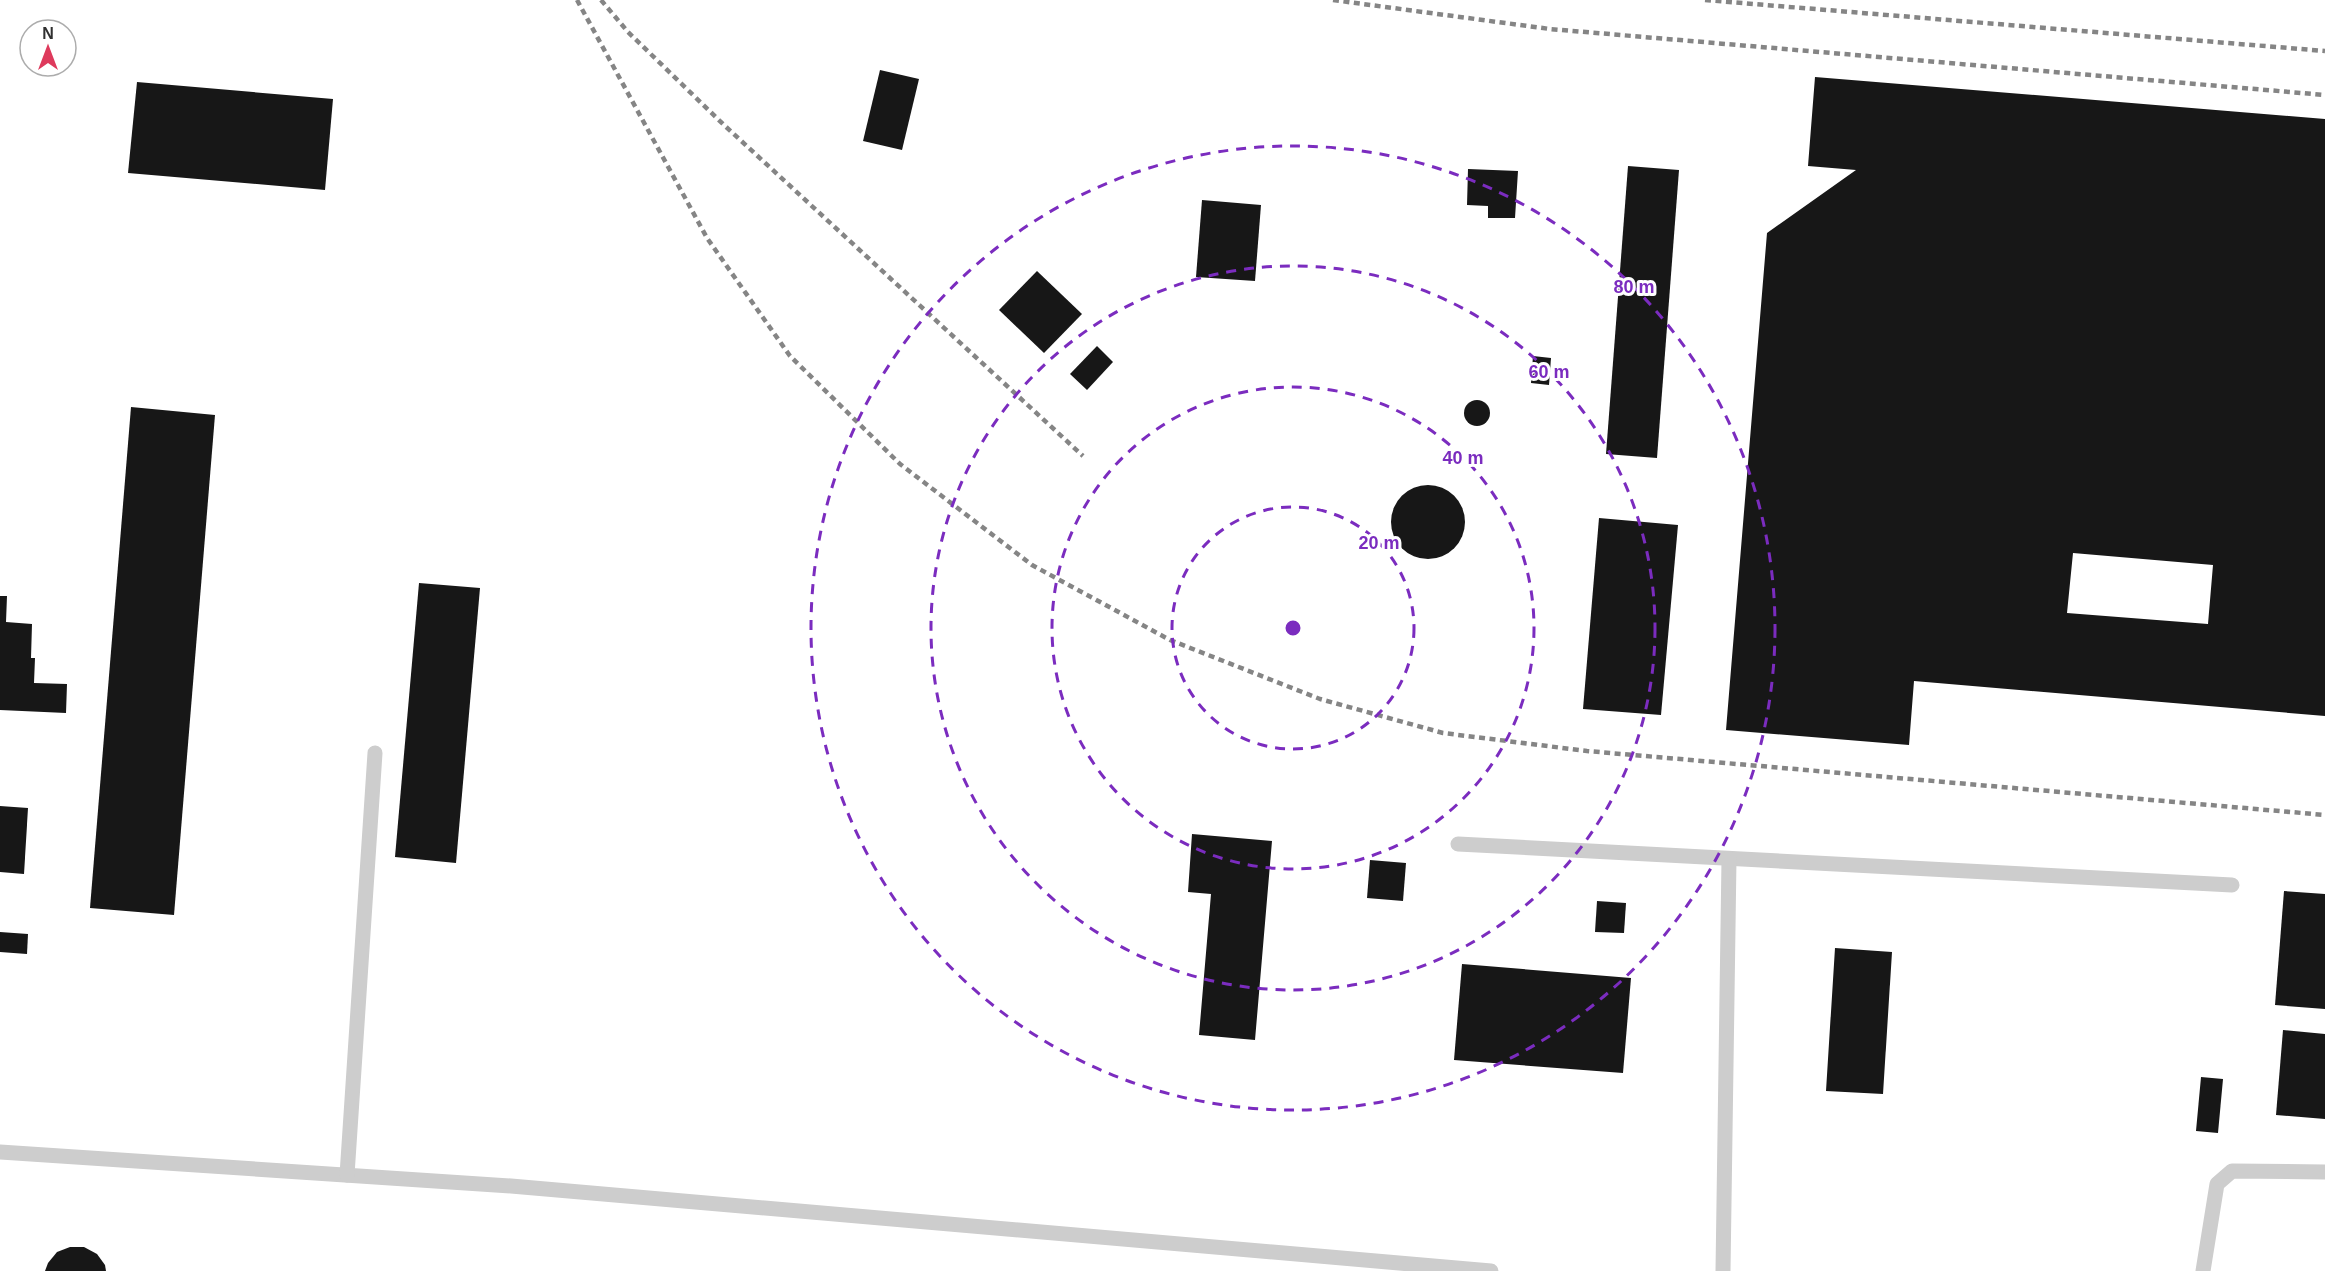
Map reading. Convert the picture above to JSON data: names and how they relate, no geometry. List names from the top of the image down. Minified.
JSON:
{"north":"top","rings":["80 m","60 m","40 m","20 m"]}
